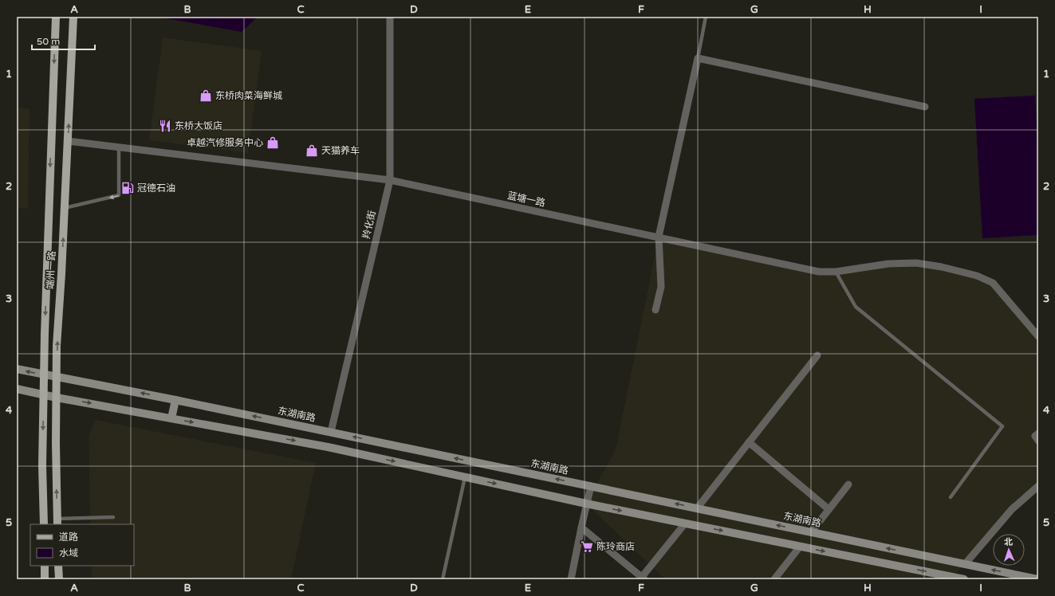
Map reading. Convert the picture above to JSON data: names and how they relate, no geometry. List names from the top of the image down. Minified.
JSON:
{"streets":{"main road":["端州一路","东湖南路"],"street":["蓝塘一路","羚化街"]},"crossings":[["蓝塘一路","羚化街"],["蓝塘一路","端州一路"],["羚化街","东湖南路"],["端州一路","东湖南路"]],"places":{"shop":["东桥肉菜海鲜城","卓越汽修服务中心","天猫养车"],"restaurant":["东桥大饭店"],"fuel station":["冠德石油"],"supermarket":["陈玲商店"]},"legend":["道路","水域"],"scale_bar":"50 m","north":"top","grid":{"columns":["A","B","C","D","E","F","G","H","I"],"rows":["1","2","3","4","5"]}}
